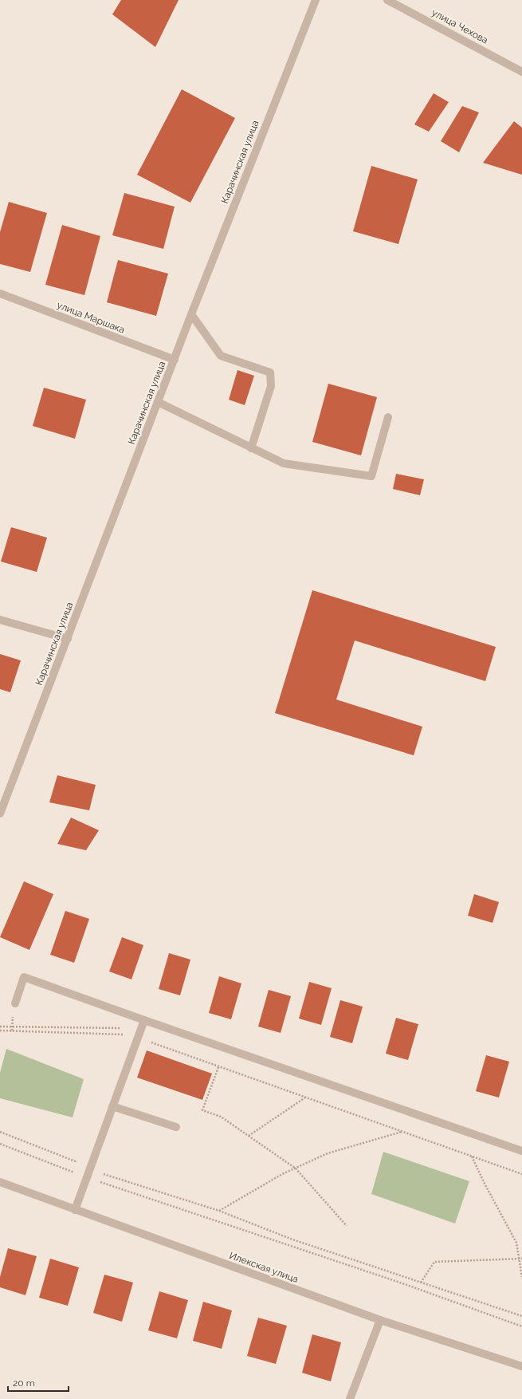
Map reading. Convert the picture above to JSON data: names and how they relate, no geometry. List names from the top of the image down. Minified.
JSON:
{"streets":{"street":["улица Чехова","Карачинская улица","улица Маршака","Илекская улица"]},"crossings":[["Карачинская улица","улица Маршака"]],"scale_bar":"20 m"}
